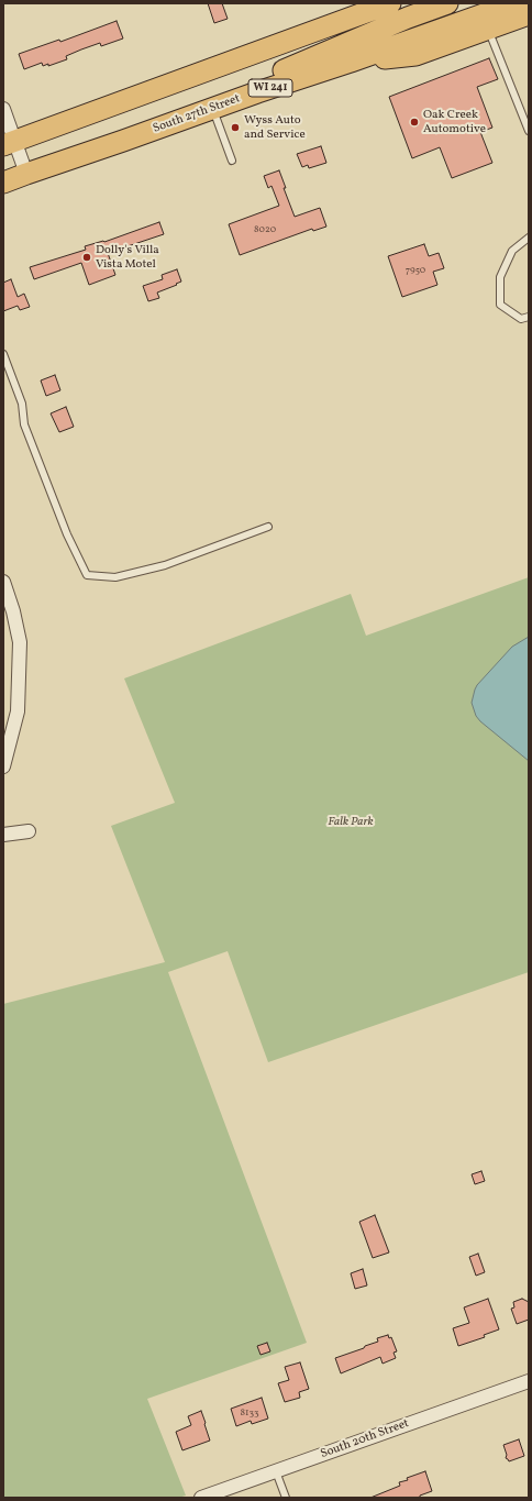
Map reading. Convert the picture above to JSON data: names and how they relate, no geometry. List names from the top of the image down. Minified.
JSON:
{"streets":{"main road":["WI 241","South 27th Street"],"street":["South 20th Street"]},"parks":["Falk Park"],"places":["Oak Creek Automotive","Wyss Auto and Service","Dolly's Villa Vista Motel"],"house_numbers":["8020","7950","8133"]}
